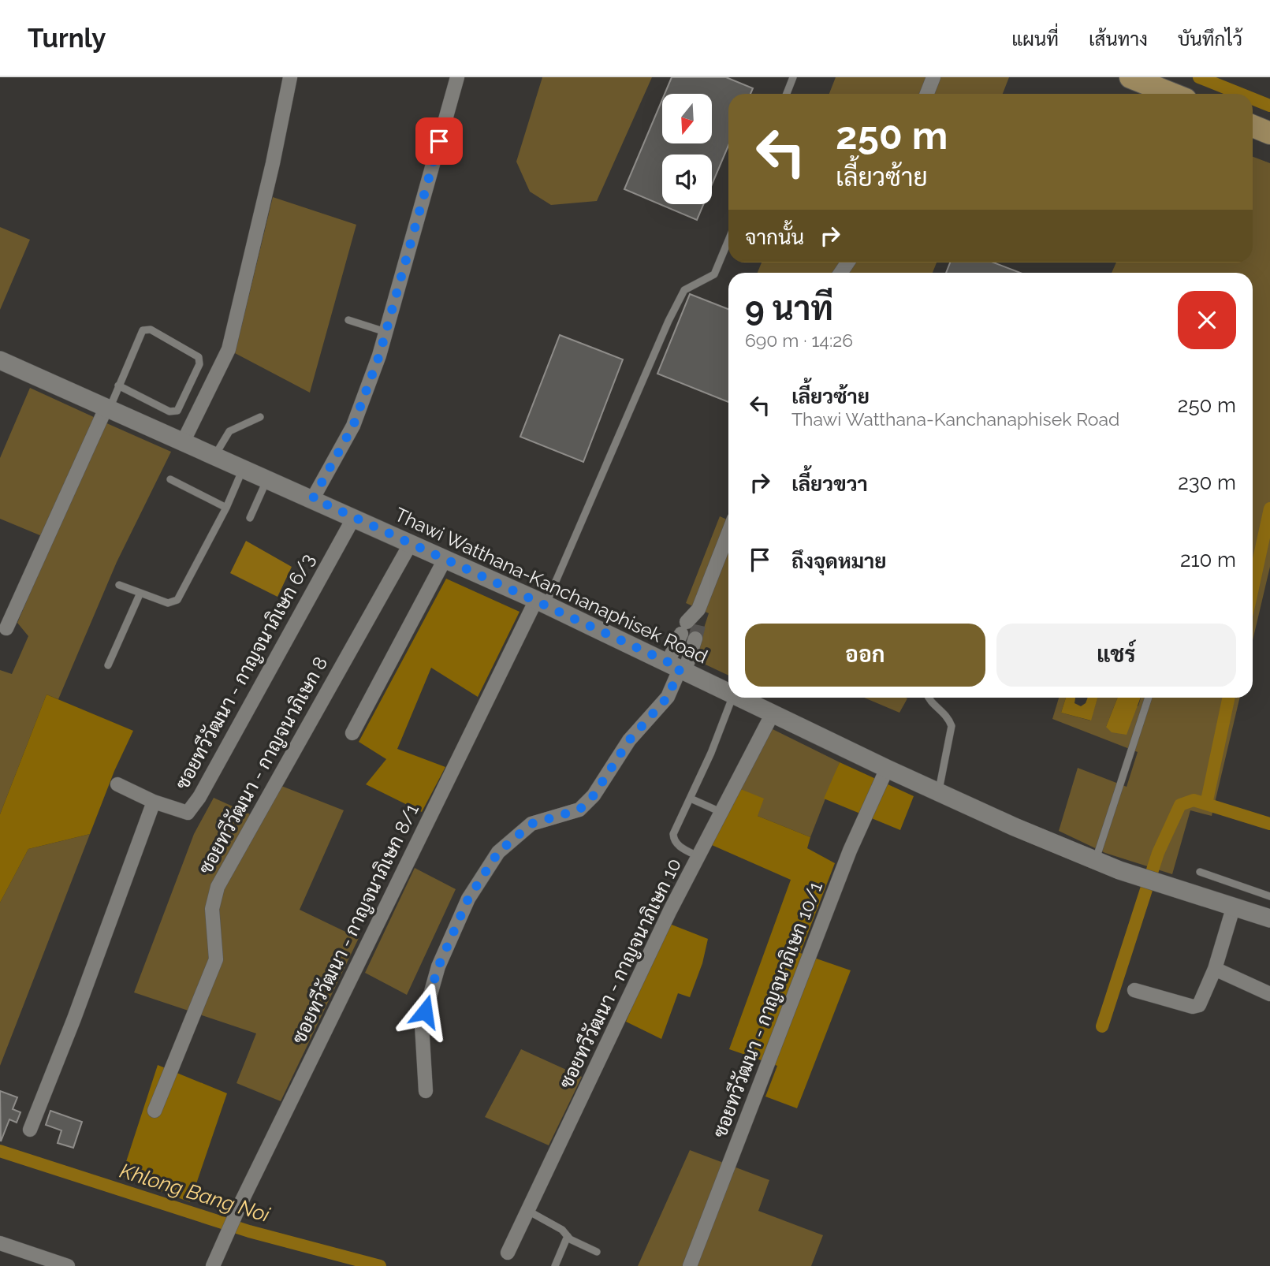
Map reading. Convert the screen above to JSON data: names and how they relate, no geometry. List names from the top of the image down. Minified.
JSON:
{"streets":{"street":["Thawi Watthana-Kanchanaphisek Road","ซอยทวีวัฒนา - กาญจนาภิเษก 6/3","ซอยทวีวัฒนา - กาญจนาภิเษก 8","ซอยทวีวัฒนา - กาญจนาภิเษก 8/1","ซอยทวีวัฒนา - กาญจนาภิเษก 10","ซอยทวีวัฒนา - กาญจนาภิเษก 10/1"]},"crossings":[["Thawi Watthana-Kanchanaphisek Road","ซอยทวีวัฒนา - กาญจนาภิเษก 6/3"],["Thawi Watthana-Kanchanaphisek Road","ซอยทวีวัฒนา - กาญจนาภิเษก 8"],["Thawi Watthana-Kanchanaphisek Road","ซอยทวีวัฒนา - กาญจนาภิเษก 8/1"],["Thawi Watthana-Kanchanaphisek Road","ซอยทวีวัฒนา - กาญจนาภิเษก 10"],["Thawi Watthana-Kanchanaphisek Road","ซอยทวีวัฒนา - กาญจนาภิเษก 10/1"]],"water":["Khlong Bang Noi"],"north":"bottom","page":{"header":"Turnly","nav":["แผนที่","เส้นทาง","บันทึกไว้"],"turn":["250 m","เลี้ยวซ้าย"],"then":"จากนั้น","heading":["9 นาที","690 m · 14:26"],"list":[{"name":"เลี้ยวซ้าย","note":"Thawi Watthana-Kanchanaphisek Road","value":"250 m"},{"name":"เลี้ยวขวา","value":"230 m"},{"name":"ถึงจุดหมาย","value":"210 m"}],"buttons":["ออก","แชร์"]}}
